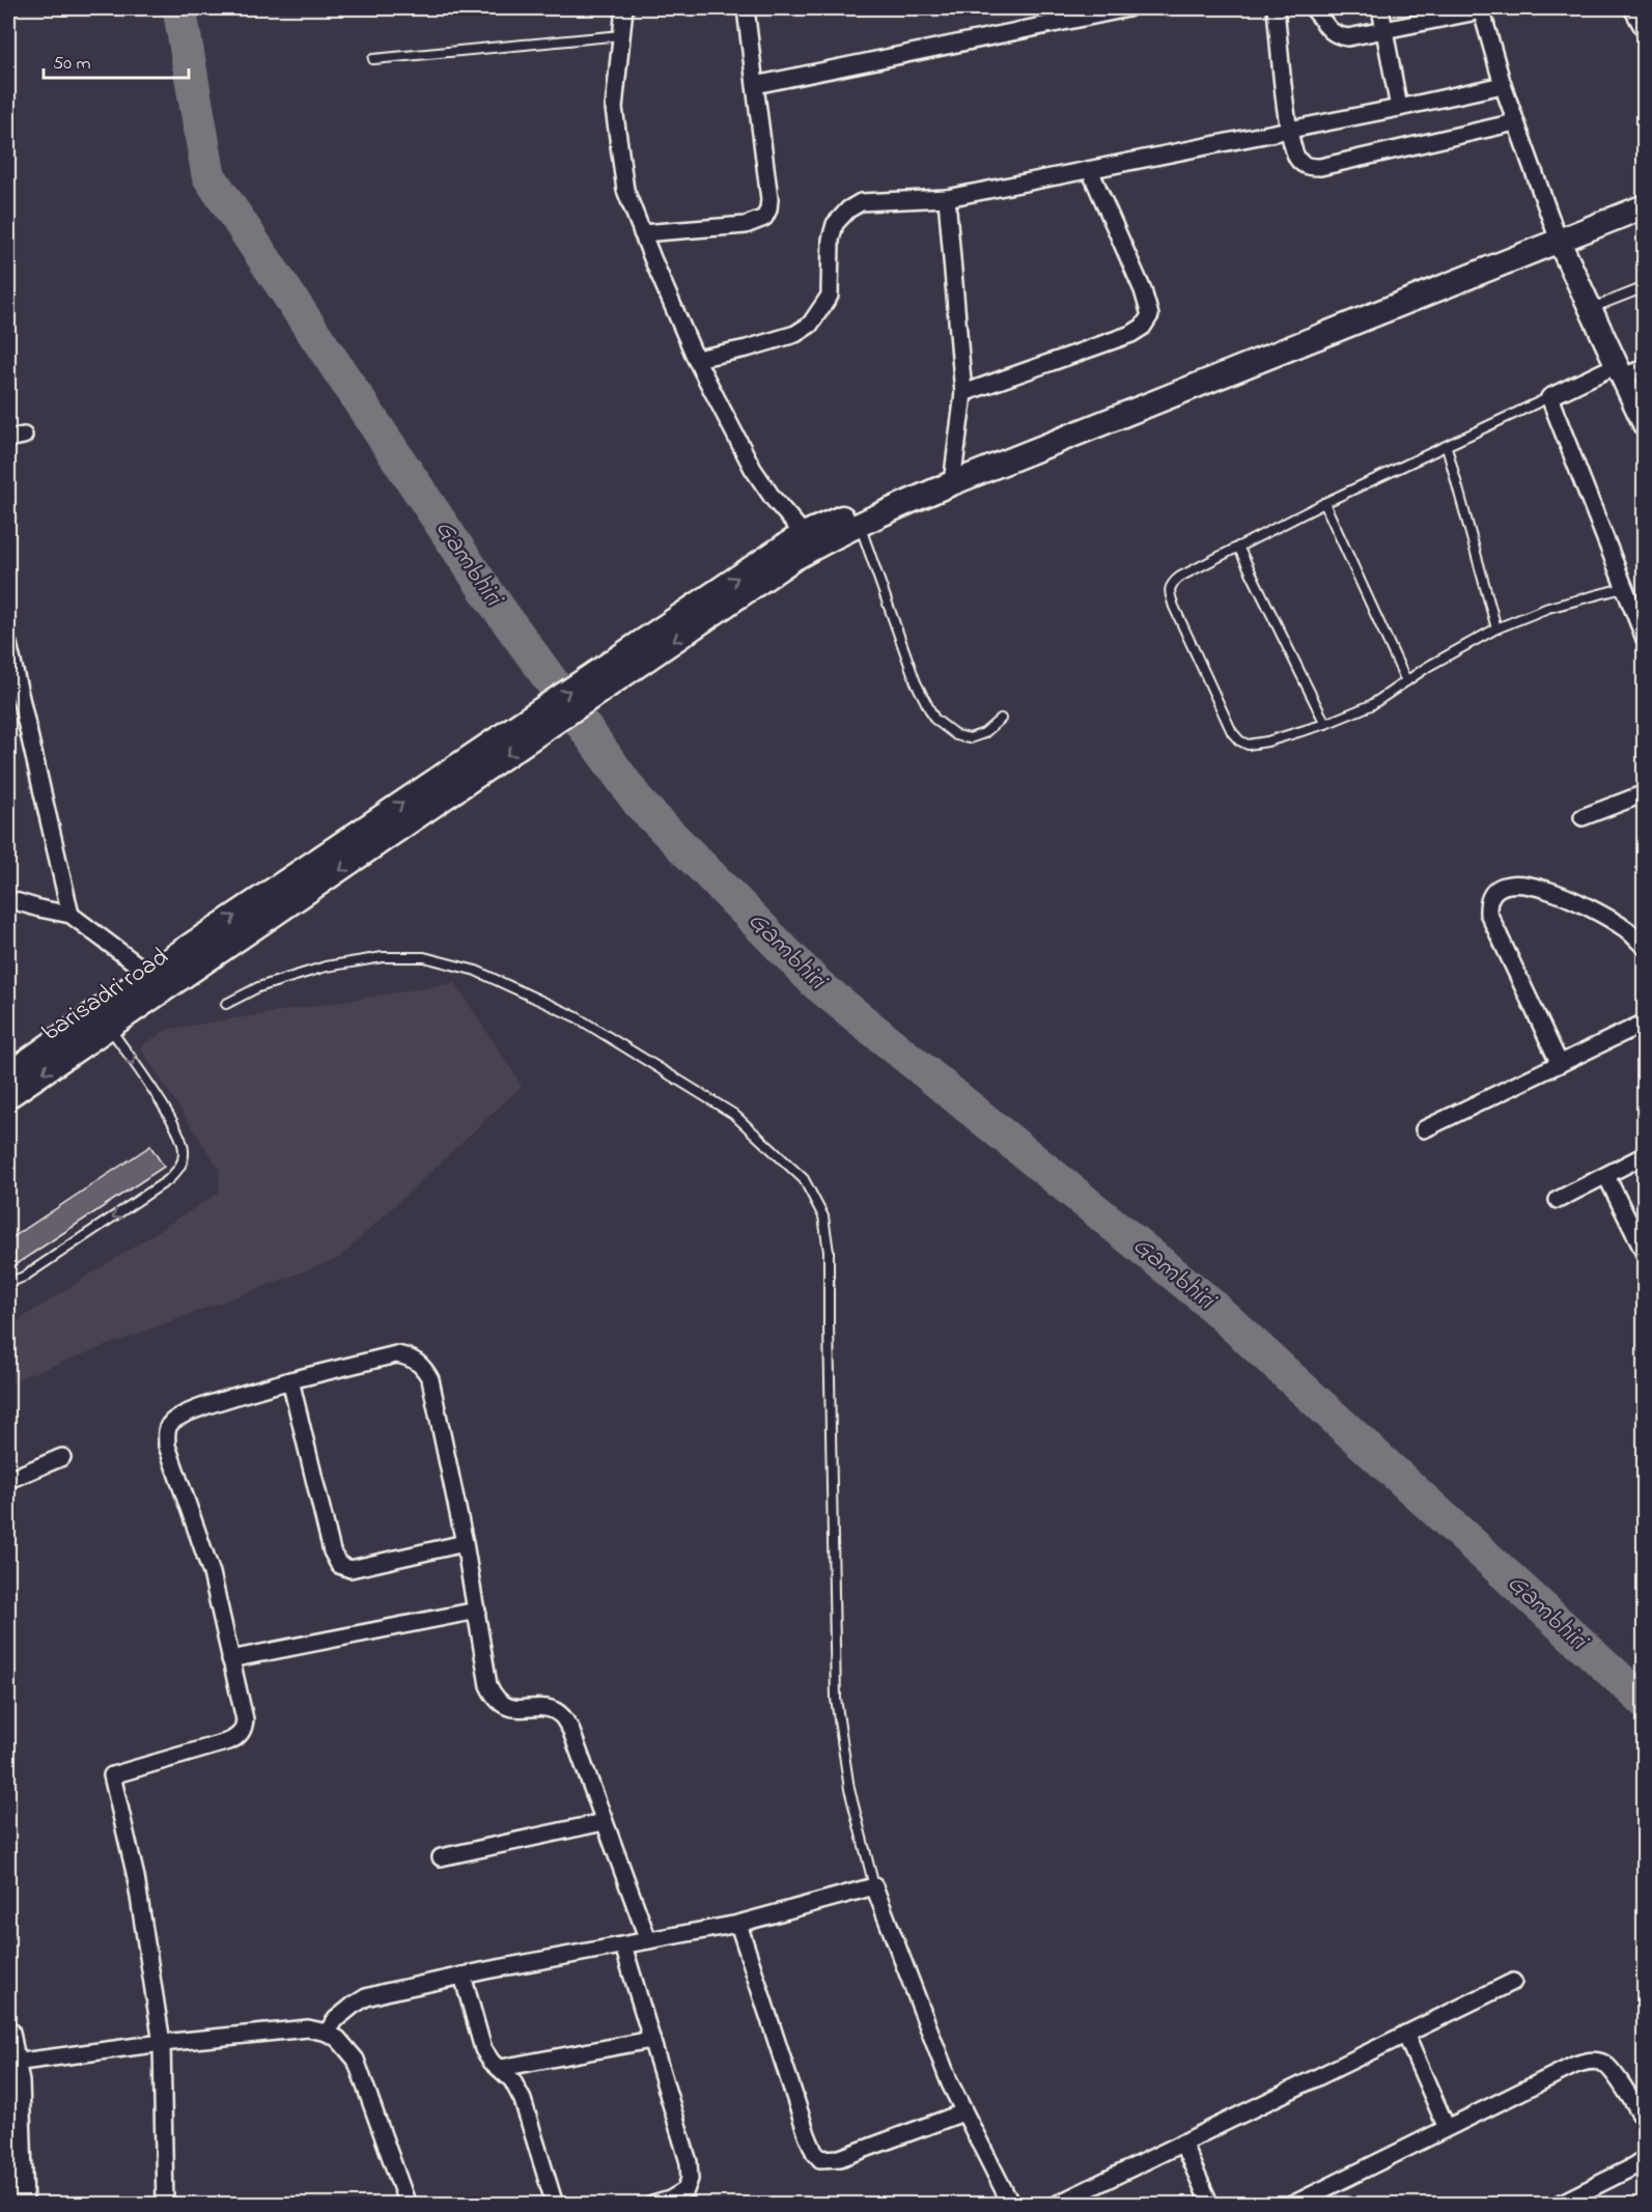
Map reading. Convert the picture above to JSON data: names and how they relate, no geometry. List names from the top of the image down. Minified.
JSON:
{"streets":{"main road":["barisadri road"]},"water":["Gambhiri"],"scale_bar":"50 m"}
